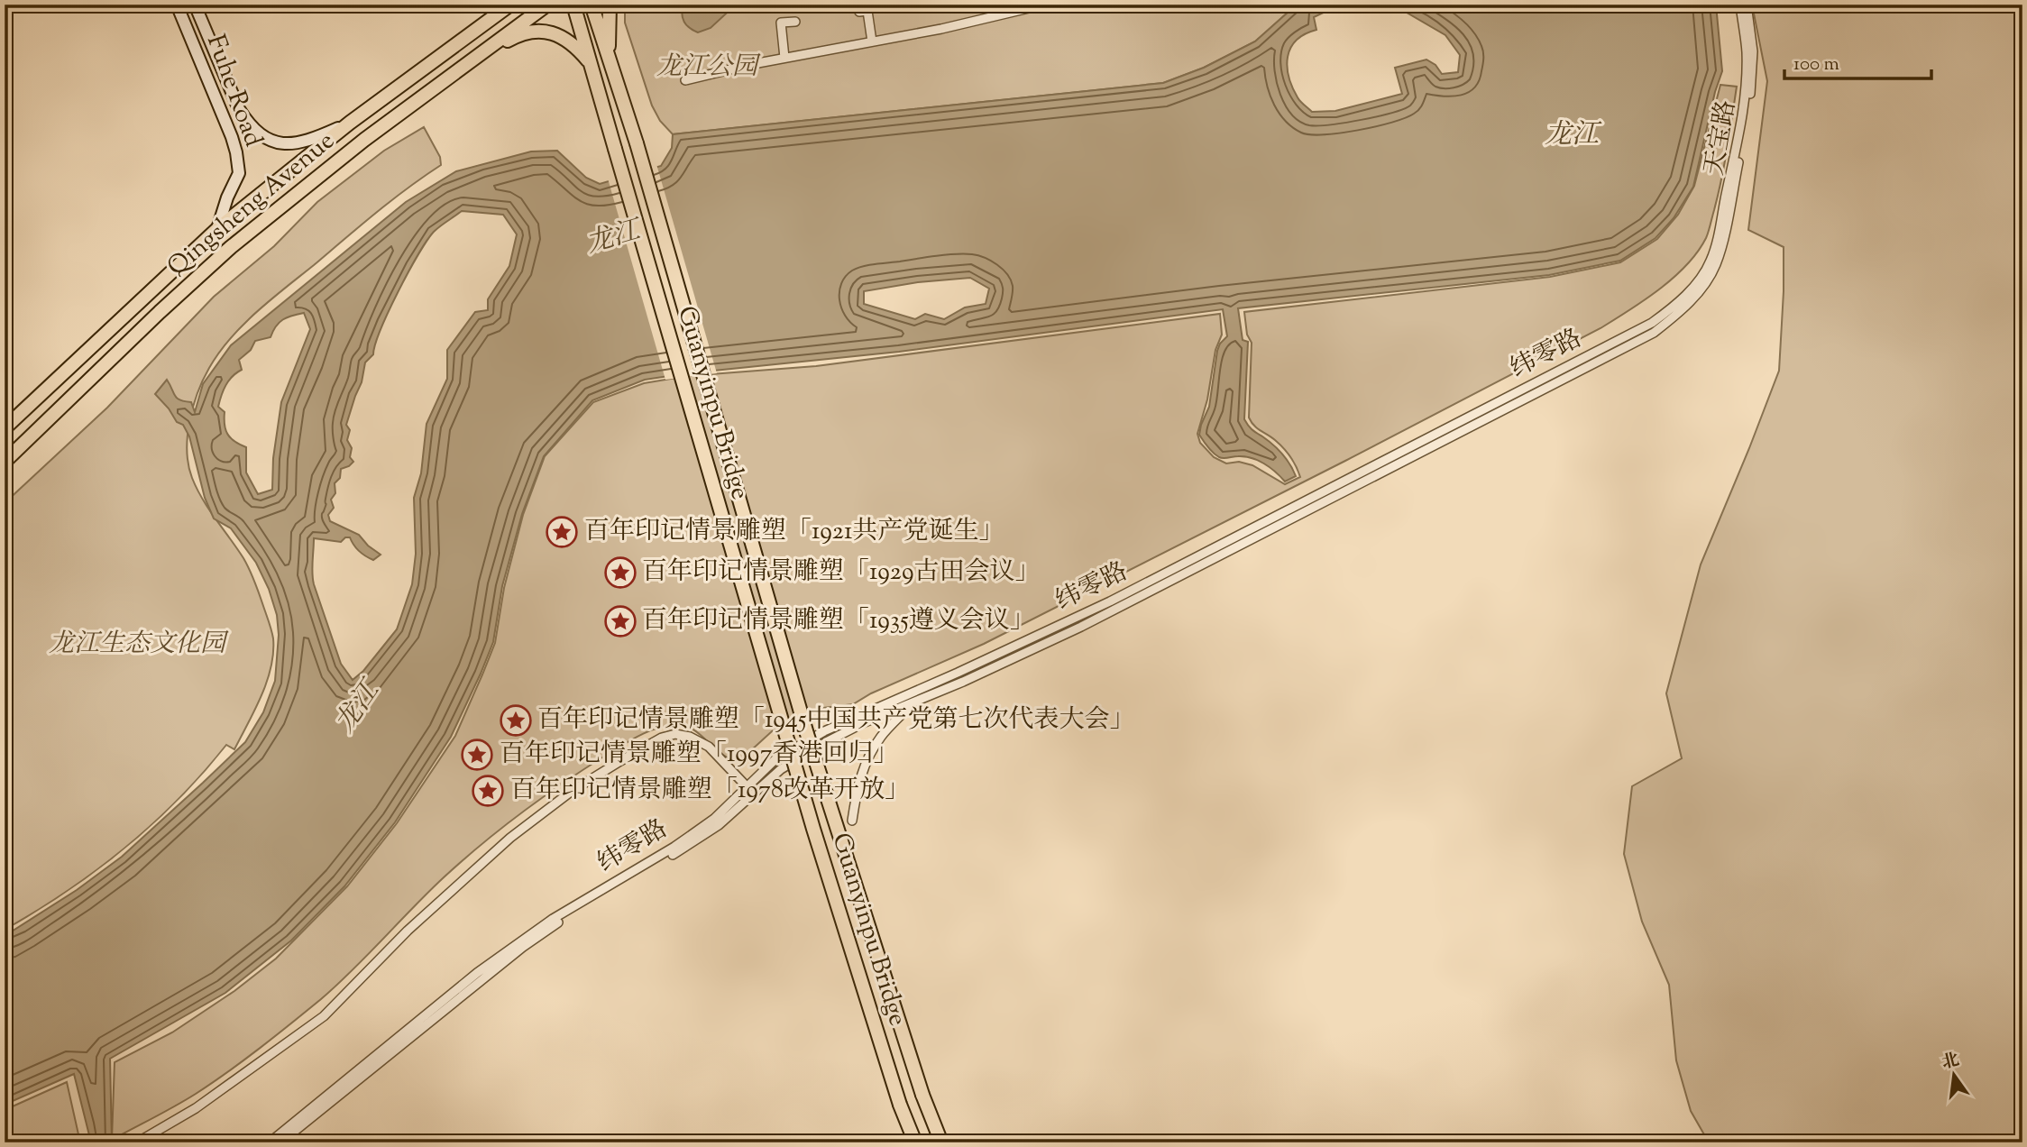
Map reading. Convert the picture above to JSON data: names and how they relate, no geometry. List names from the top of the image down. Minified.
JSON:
{"streets":{"main road":["Qingsheng Avenue","Guanyinpu Bridge"],"street":["Fuhe Road","天宝路","纬零路"]},"crossings":[["Fuhe Road","Qingsheng Avenue"],["天宝路","纬零路"]],"water":["龙江"],"parks":["龙江公园","龙江生态文化园"],"places":{"place":["百年印记情景雕塑「1921共产党诞生」","百年印记情景雕塑「1929古田会议」","百年印记情景雕塑「1935遵义会议」","百年印记情景雕塑「1945中国共产党第七次代表大会」","百年印记情景雕塑「1997香港回归」","百年印记情景雕塑「1978改革开放」"]},"scale_bar":"100 m","north":"top"}
